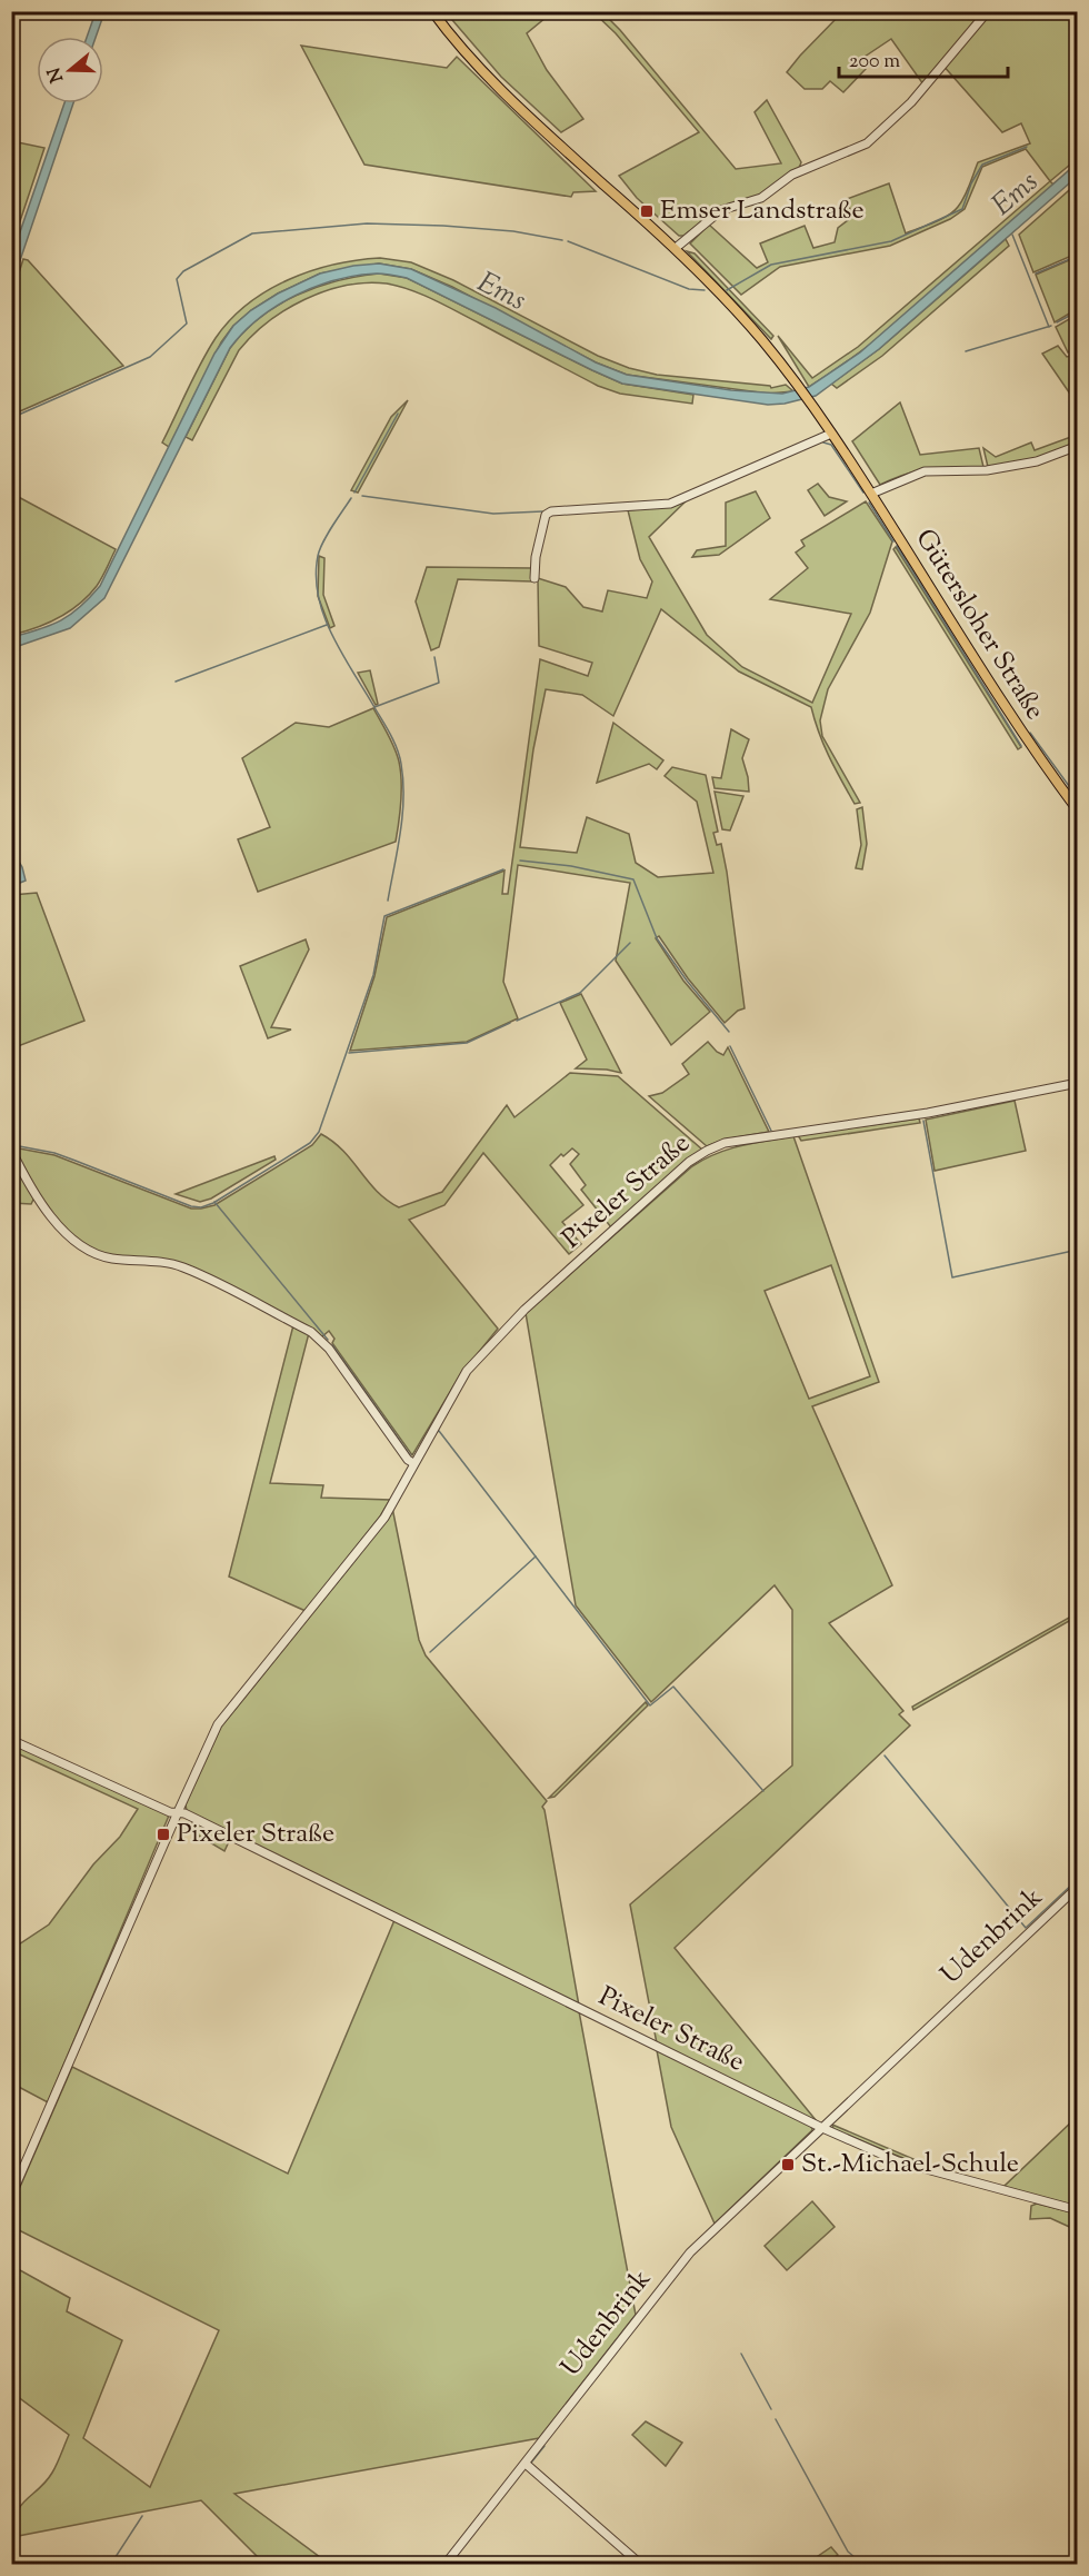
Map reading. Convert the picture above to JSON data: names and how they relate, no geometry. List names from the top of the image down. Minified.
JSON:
{"streets":{"main road":["Gütersloher Straße"],"street":["Pixeler Straße","Udenbrink"]},"crossings":[["Pixeler Straße","Udenbrink"]],"water":["Ems"],"places":{"transit":["Emser Landstraße","Pixeler Straße","St.-Michael-Schule"]},"scale_bar":"200 m","north":"left"}
